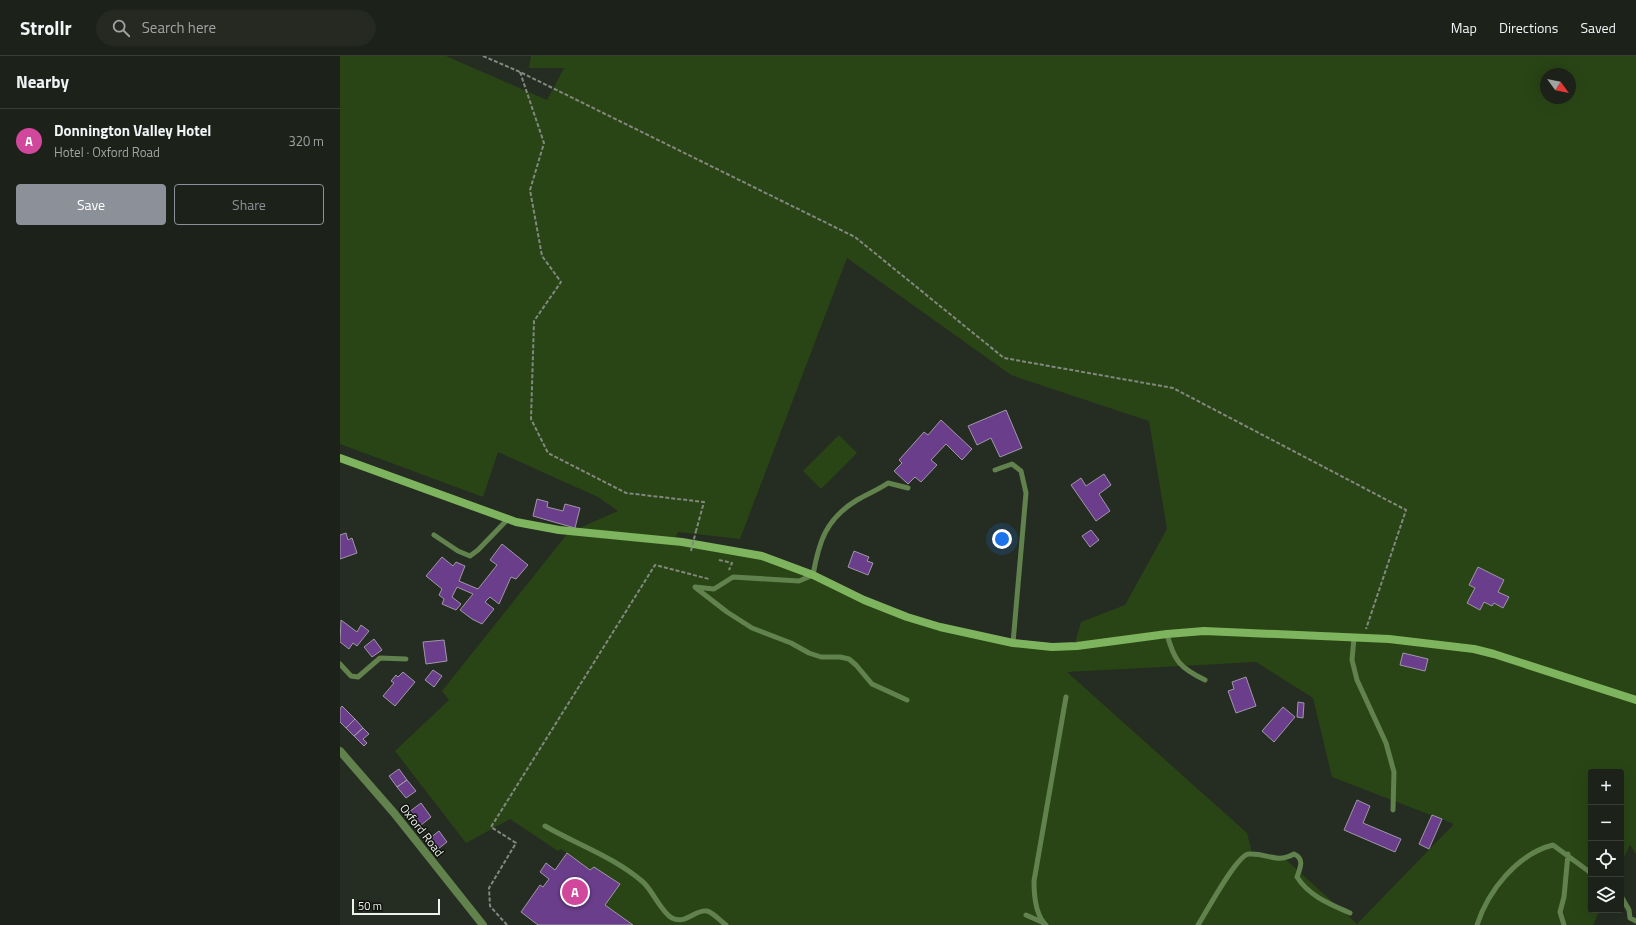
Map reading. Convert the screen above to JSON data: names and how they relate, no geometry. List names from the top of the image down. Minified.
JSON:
{"streets":{"street":["Oxford Road"]},"scale_bar":"50 m","north":"bottom right","page":{"header":"Strollr","search":"Search here","nav":["Map","Directions","Saved"],"heading":"Nearby","list":[{"mark":"A","name":"Donnington Valley Hotel","note":"Hotel · Oxford Road","value":"320 m"}],"buttons":["Save","Share"],"map_buttons":["+","−"],"pins":"A","scale":"50 m"}}
